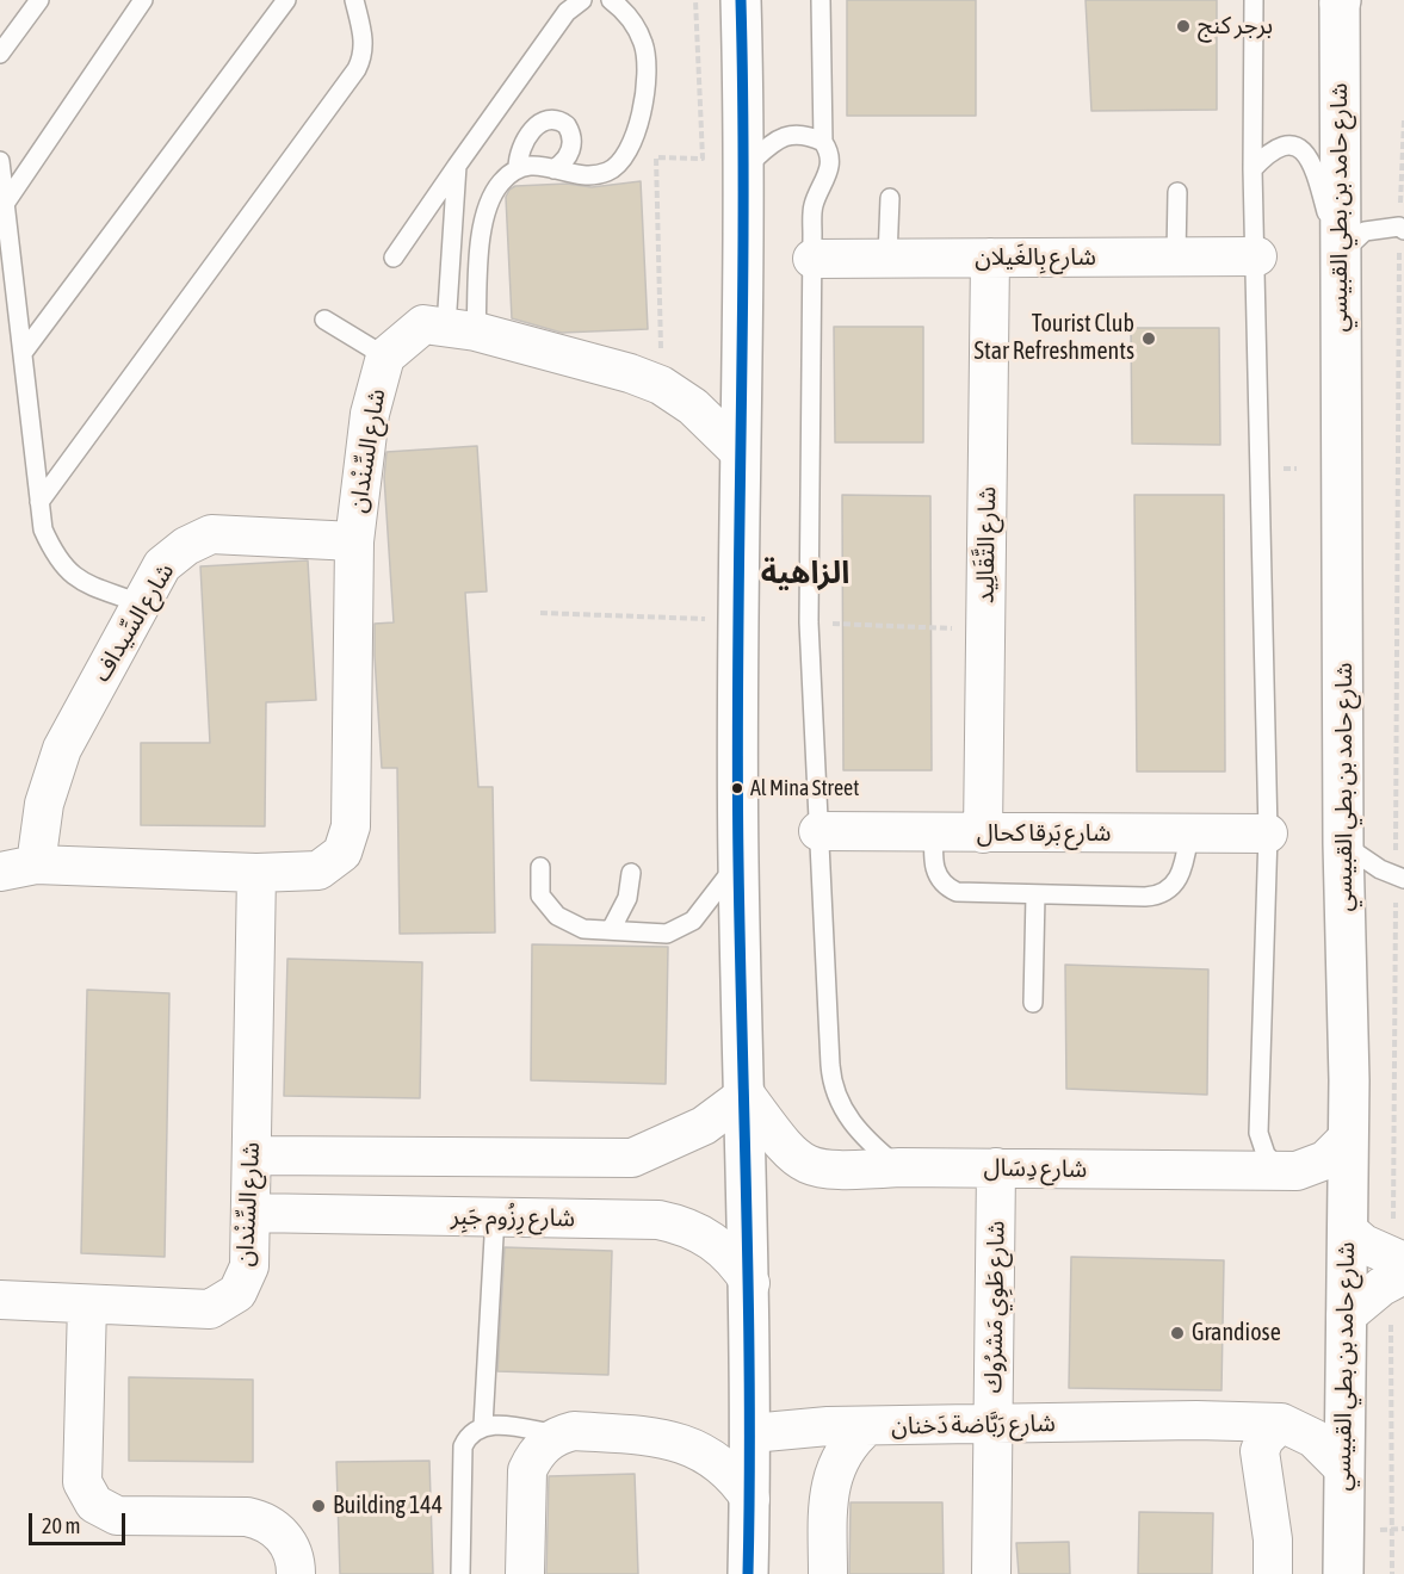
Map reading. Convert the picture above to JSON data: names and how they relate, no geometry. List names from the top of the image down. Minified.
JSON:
{"streets":{"main road":["شارع حامد بن بطي القبيسي"],"street":["شارع بِالغَيلان","شارع السِّنْدان","شارع التَّقَالِيد","شارع السِّيداف","شارع بَرقا كحال","شارع دِسَال","شارع رِزُوم جَبِر","شارع طَوِي مَشرُوك","شارع رَبَّاضة دَخنان"]},"crossings":[["شارع حامد بن بطي القبيسي","شارع دِسَال"],["شارع حامد بن بطي القبيسي","شارع رَبَّاضة دَخنان"],["شارع بِالغَيلان","شارع التَّقَالِيد"],["شارع السِّنْدان","شارع السِّيداف"],["شارع السِّنْدان","شارع رِزُوم جَبِر"],["شارع التَّقَالِيد","شارع بَرقا كحال"],["شارع دِسَال","شارع طَوِي مَشرُوك"],["شارع طَوِي مَشرُوك","شارع رَبَّاضة دَخنان"]],"districts":["الزاهية"],"places":["برجر كنج","Tourist Club Star Refreshments","Al Mina Street","Grandiose","Building 144"],"scale_bar":"20 m"}
